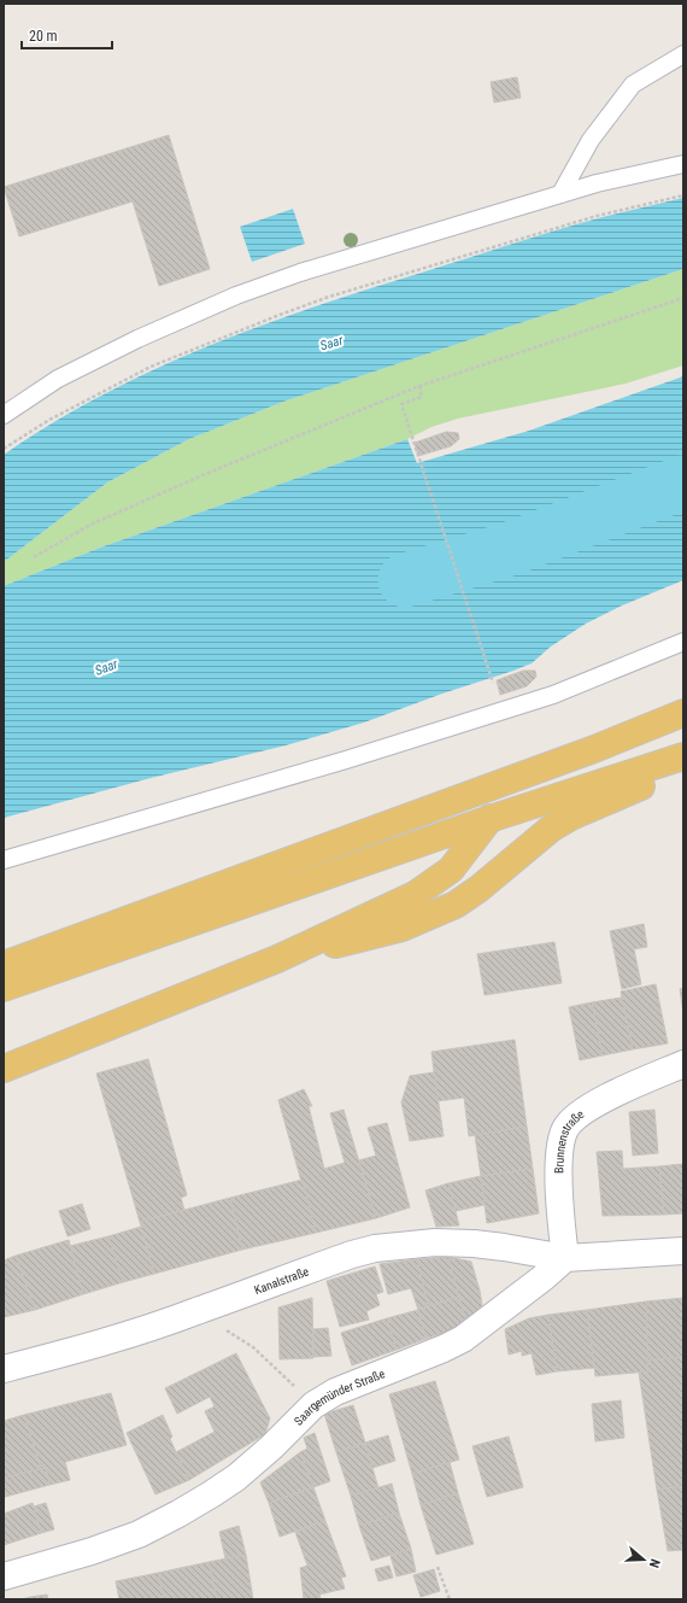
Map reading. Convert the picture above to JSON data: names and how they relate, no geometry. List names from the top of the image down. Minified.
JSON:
{"streets":{"street":["Brunnenstraße","Kanalstraße","Saargemünder Straße"]},"crossings":[["Brunnenstraße","Kanalstraße"],["Brunnenstraße","Saargemünder Straße"],["Kanalstraße","Saargemünder Straße"]],"water":["Saar"],"scale_bar":"20 m","north":"right"}
